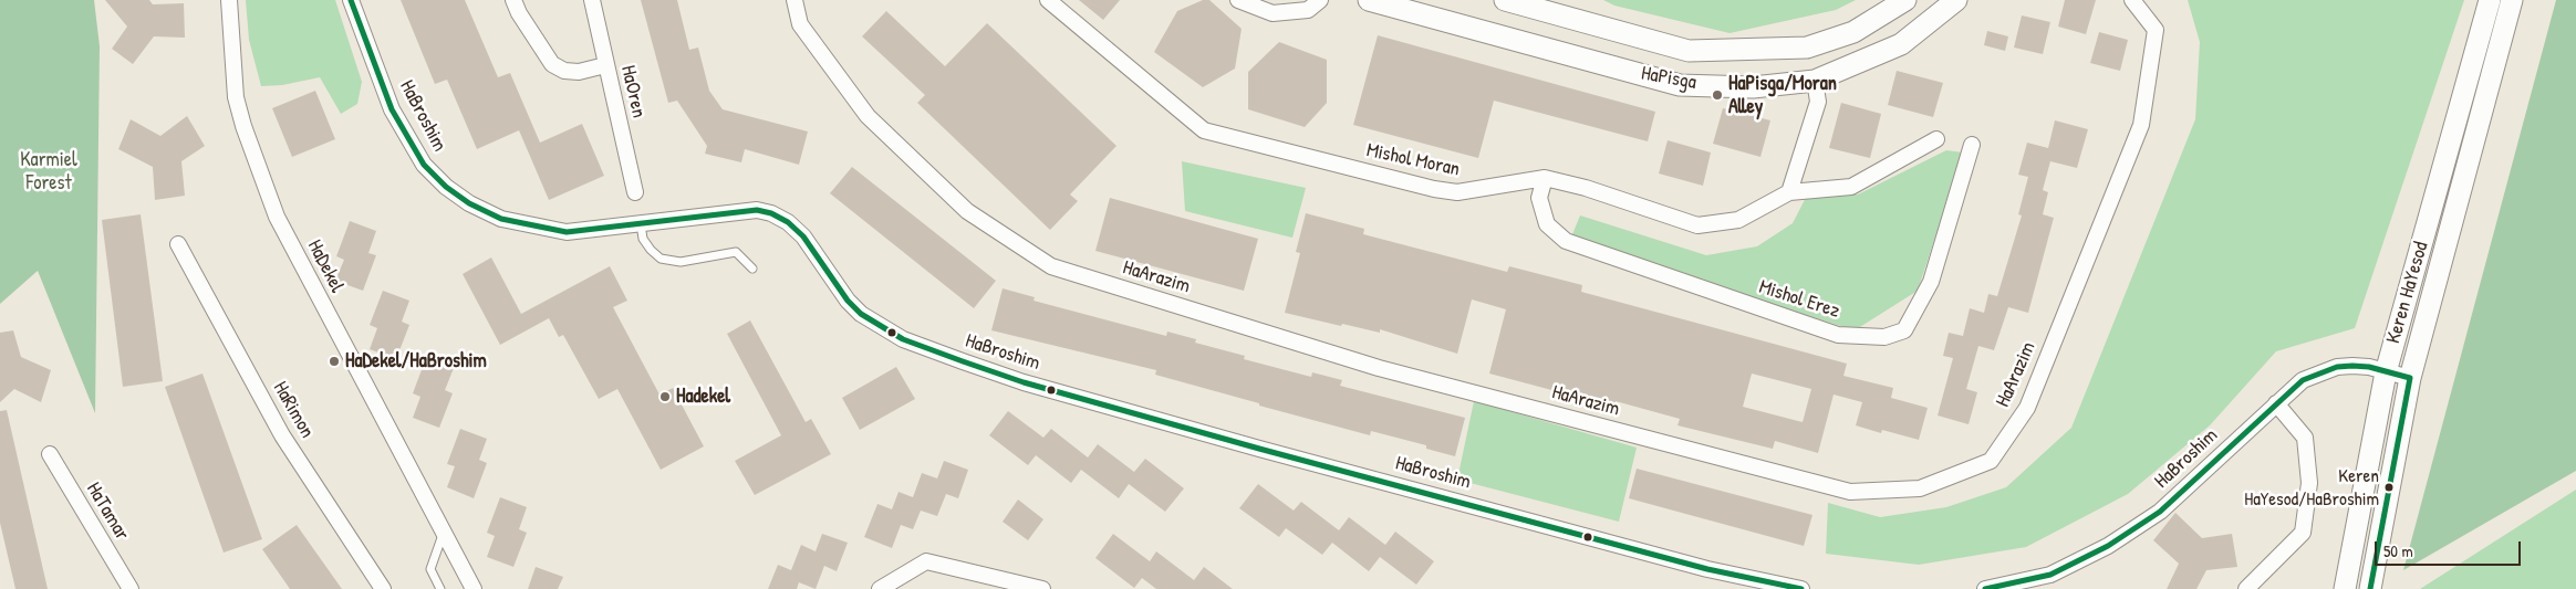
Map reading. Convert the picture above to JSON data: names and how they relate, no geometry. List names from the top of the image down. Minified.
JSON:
{"streets":{"street":["HaPisga","HaOren","HaBroshim","Mishol Moran","HaDekel","HaArazim","Keren HaYesod","Mishol Erez","HaRimon","HaTamar"]},"crossings":[["HaBroshim","Keren HaYesod"],["Mishol Moran","Mishol Erez"]],"parks":["Karmiel Forest"],"places":["HaPisga/Moran Alley","HaDekel/HaBroshim","Hadekel","Keren HaYesod/HaBroshim"],"scale_bar":"50 m"}
